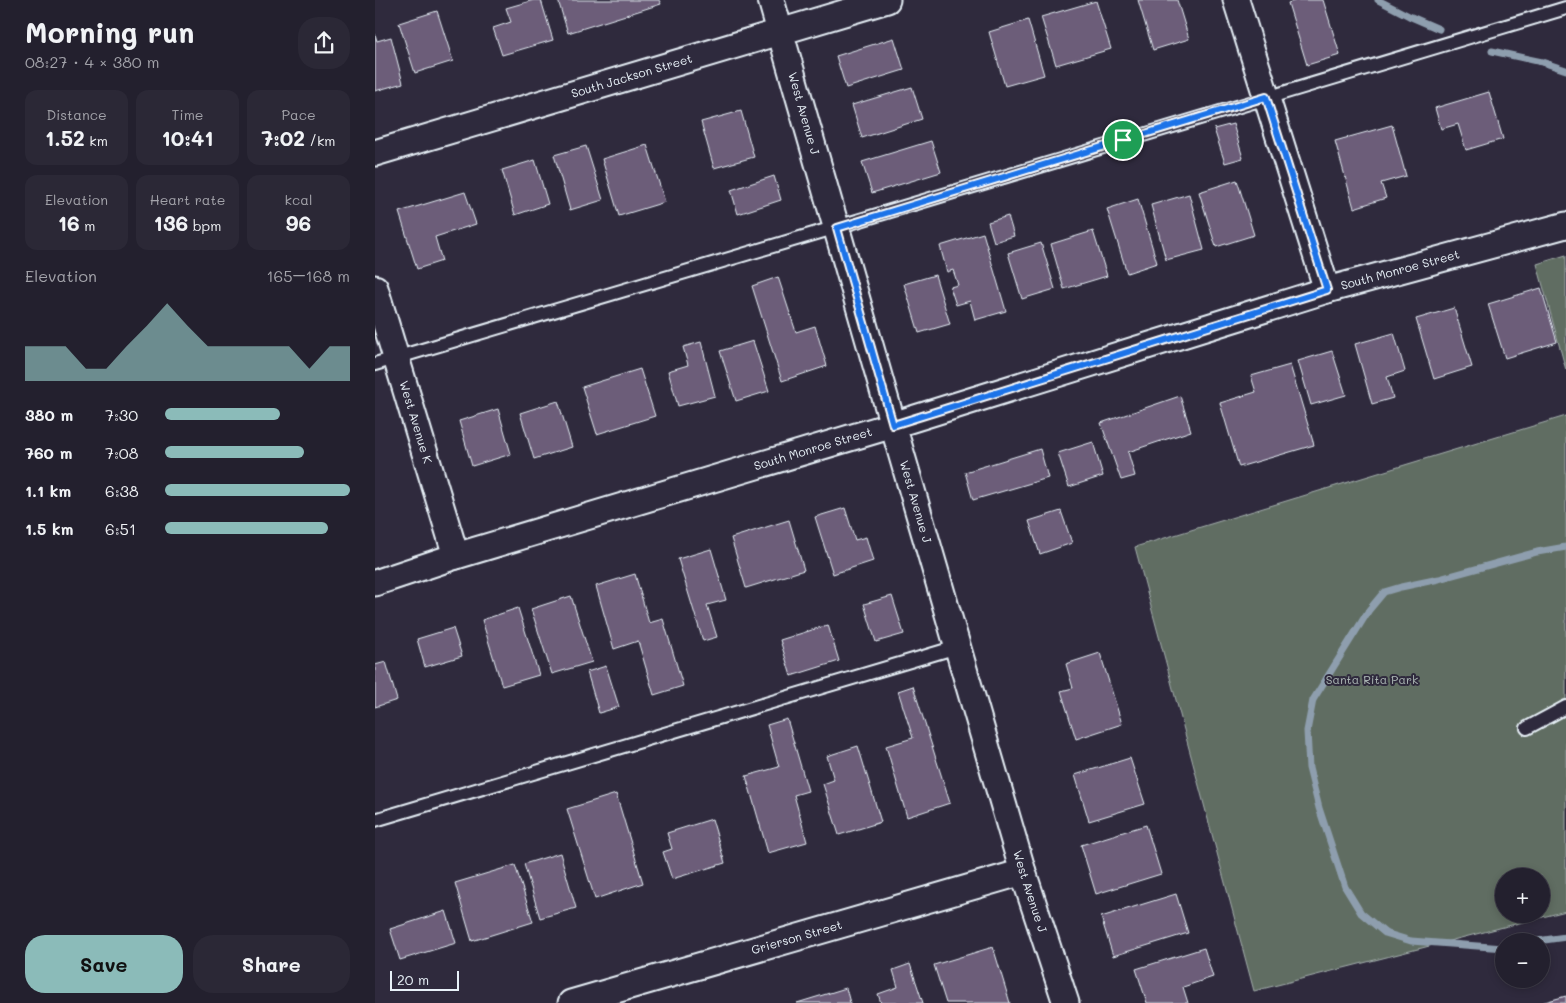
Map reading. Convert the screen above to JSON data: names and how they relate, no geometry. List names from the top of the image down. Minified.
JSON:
{"streets":{"street":["South Jackson Street","West Avenue J","South Monroe Street","West Avenue K","Grierson Street"]},"crossings":[["South Jackson Street","West Avenue J"],["West Avenue J","South Monroe Street"],["West Avenue J","Grierson Street"],["South Monroe Street","West Avenue K"]],"parks":["Santa Rita Park"],"scale_bar":"20 m","page":{"heading":["Morning run","08:27 · 4 × 380 m"],"stats":[["Distance","1.52 km"],["Time","10:41"],["Pace","7:02 /km"],["Elevation","16 m"],["Heart rate","136 bpm"],["kcal","96"]],"chart":["Elevation","165–168 m"],"list":[{"name":"380 m","note":"7:30"},{"name":"760 m","note":"7:08"},{"name":"1.1 km","note":"6:38"},{"name":"1.5 km","note":"6:51"}],"map_buttons":["+","−"],"buttons":["Save","Share"],"scale":"20 m"}}
